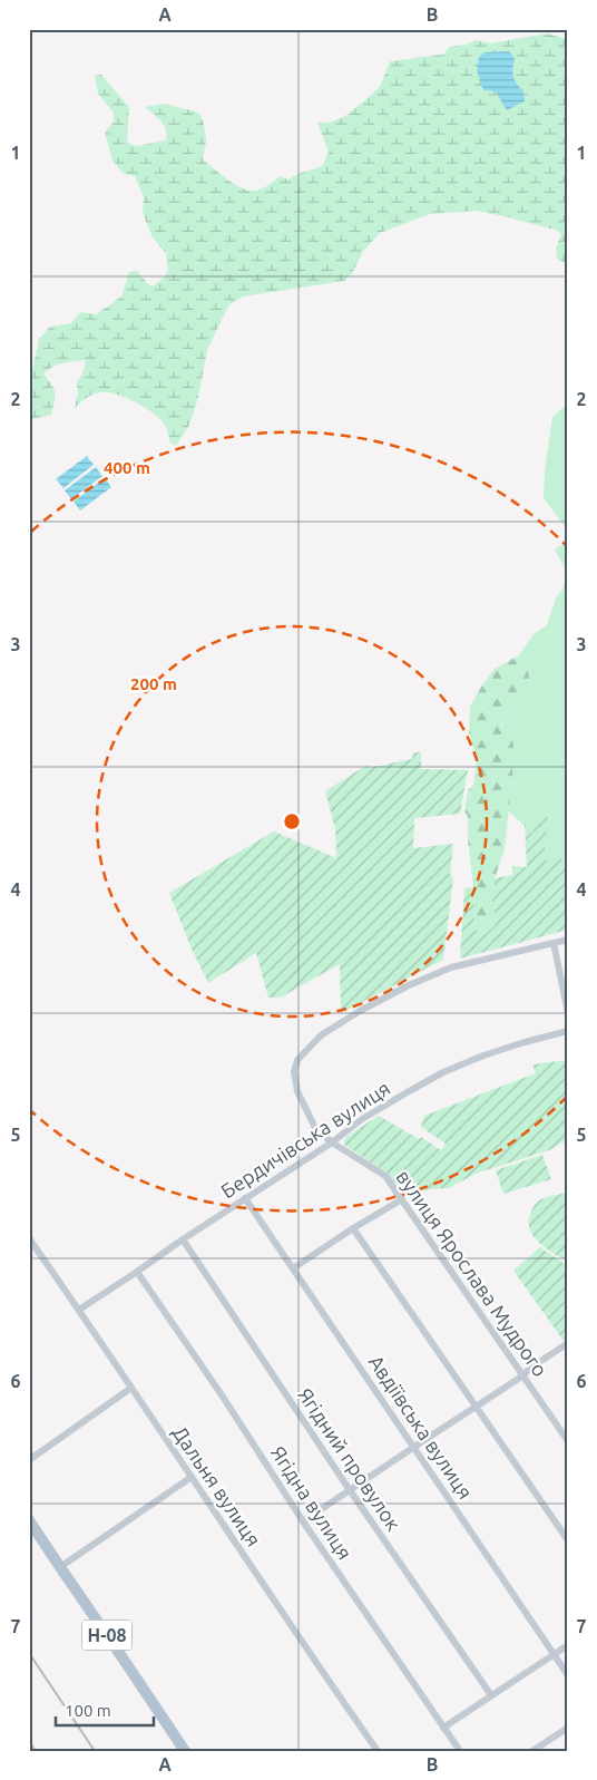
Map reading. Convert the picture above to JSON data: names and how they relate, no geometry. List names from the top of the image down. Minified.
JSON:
{"streets":{"main road":["Н-08"],"street":["Бердичівська вулиця","вулиця Ярослава Мудрого","Авдіївська вулиця","Ягідний провулок","Дальня вулиця","Ягідна вулиця"]},"crossings":[["Бердичівська вулиця","вулиця Ярослава Мудрого"],["Бердичівська вулиця","Авдіївська вулиця"],["Бердичівська вулиця","Ягідний провулок"],["Бердичівська вулиця","Дальня вулиця"],["Бердичівська вулиця","Ягідна вулиця"]],"scale_bar":"100 m","grid":{"columns":["A","B"],"rows":["1","2","3","4","5","6","7"]},"rings":["400 m","200 m"]}
